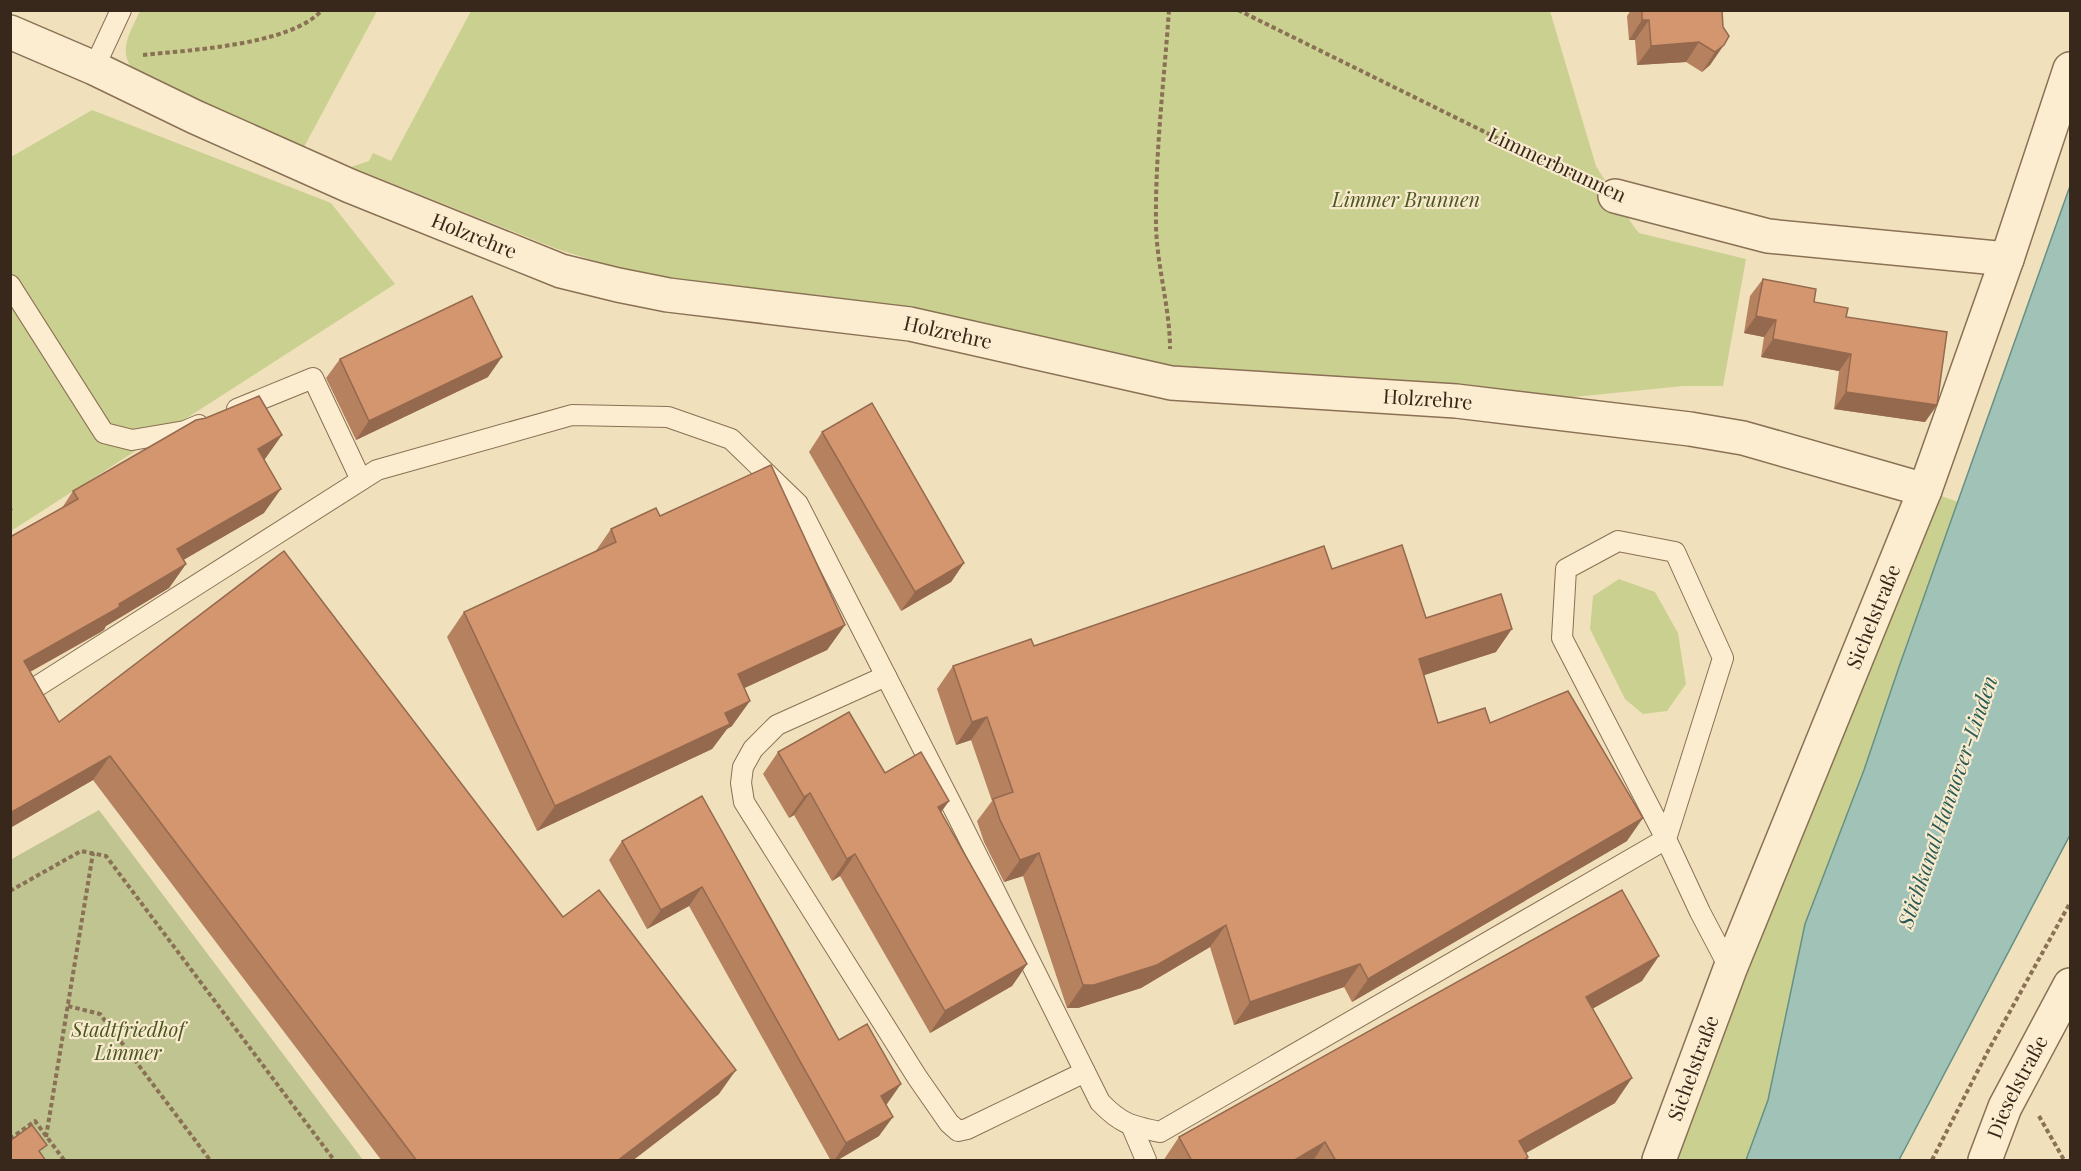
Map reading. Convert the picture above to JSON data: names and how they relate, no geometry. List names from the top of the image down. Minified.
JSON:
{"streets":{"street":["Limmerbrunnen","Holzrehre","Sichelstraße","Dieselstraße"]},"crossings":[["Limmerbrunnen","Sichelstraße"],["Holzrehre","Sichelstraße"]],"water":["Stichkanal Hannover-Linden"],"parks":["Limmer Brunnen","Stadtfriedhof Limmer"]}
